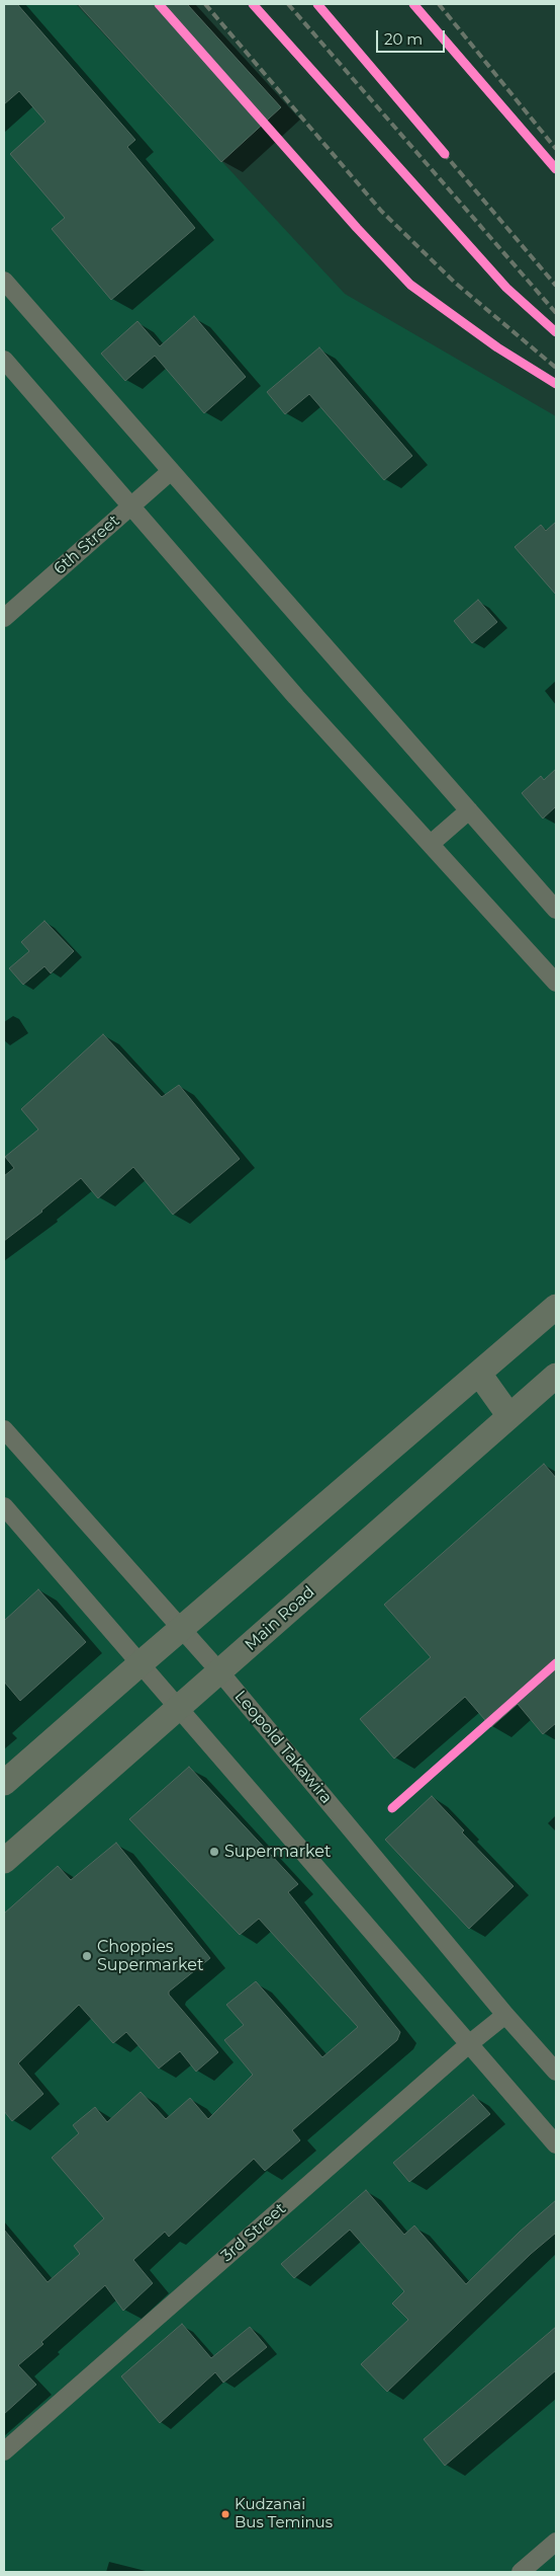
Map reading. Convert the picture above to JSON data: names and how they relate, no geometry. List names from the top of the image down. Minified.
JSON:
{"streets":{"main road":["Main Road"],"street":["6th Street","Leopold Takawira","3rd Street"]},"crossings":[["Main Road","Leopold Takawira"],["Leopold Takawira","3rd Street"]],"places":["Supermarket","Choppies Supermarket","Kudzanai Bus Teminus"],"scale_bar":"20 m"}
